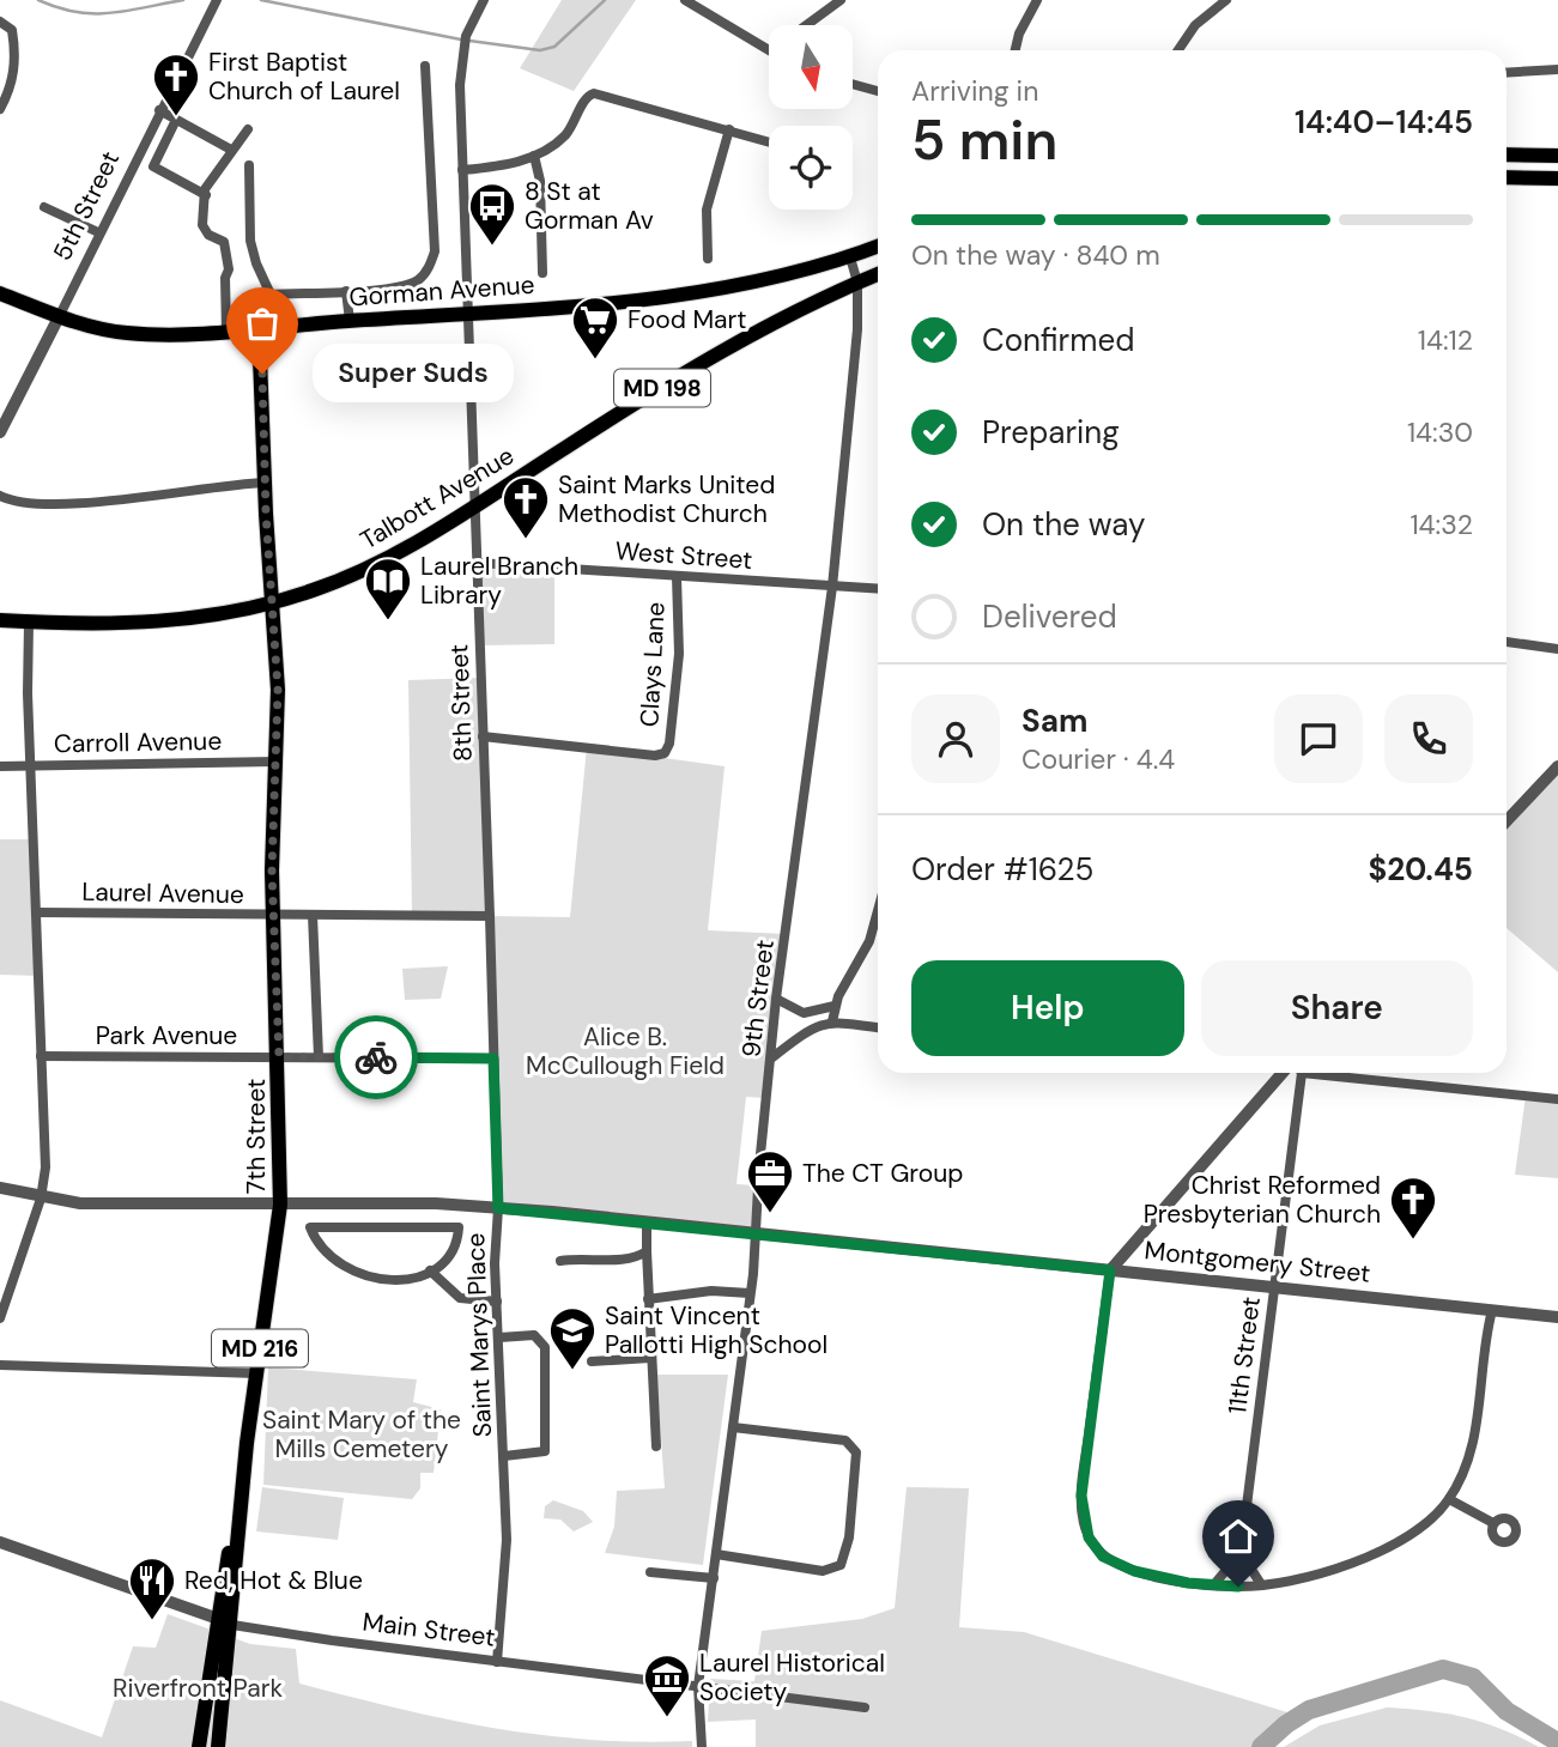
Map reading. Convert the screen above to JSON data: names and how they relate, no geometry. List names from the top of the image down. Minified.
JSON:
{"streets":{"main road":["Gorman Avenue","MD 198","Talbott Avenue","7th Street","MD 216"],"street":["5th Street","West Street","Clays Lane","8th Street","Carroll Avenue","Laurel Avenue","9th Street","Park Avenue","Montgomery Street","Saint Marys Place","11th Street","Main Street"]},"crossings":[["5th Street","Gorman Avenue"],["Gorman Avenue","8th Street"],["Gorman Avenue","9th Street"],["Gorman Avenue","7th Street"],["MD 198","Talbott Avenue"],["MD 198","9th Street"],["Talbott Avenue","8th Street"],["Talbott Avenue","9th Street"],["Talbott Avenue","7th Street"],["West Street","Clays Lane"],["West Street","8th Street"],["West Street","9th Street"],["Clays Lane","8th Street"],["8th Street","Laurel Avenue"],["8th Street","Park Avenue"],["8th Street","Montgomery Street"],["8th Street","Saint Marys Place"],["Carroll Avenue","7th Street"],["Laurel Avenue","7th Street"],["9th Street","Montgomery Street"],["9th Street","Main Street"],["Park Avenue","7th Street"],["7th Street","Montgomery Street"],["7th Street","Main Street"],["Montgomery Street","Saint Marys Place"],["Montgomery Street","11th Street"],["Saint Marys Place","Main Street"]],"parks":["Alice B. McCullough Field","Saint Mary of the Mills Cemetery","Riverfront Park"],"places":{"church":["First Baptist Church of Laurel","Saint Marks United Methodist Church","Christ Reformed Presbyterian Church"],"bus stop":["8 St at Gorman Av"],"supermarket":["Food Mart"],"other":["Super Suds"],"library":["Laurel Branch Library"],"office":["The CT Group"],"school or university":["Saint Vincent Pallotti High School"],"restaurant":["Red, Hot & Blue"],"museum":["Laurel Historical Society"]},"north":"bottom","page":{"heading":["5 min","Arriving in","14:40–14:45"],"panel":["Sam","Courier · 4.4","Order #1625","$20.45"],"bar":"On the way · 840 m","list":[["Confirmed","14:12"],["Preparing","14:30"],["On the way","14:32"],"Delivered"],"bubble":"Super Suds","buttons":["Help","Share"]}}
